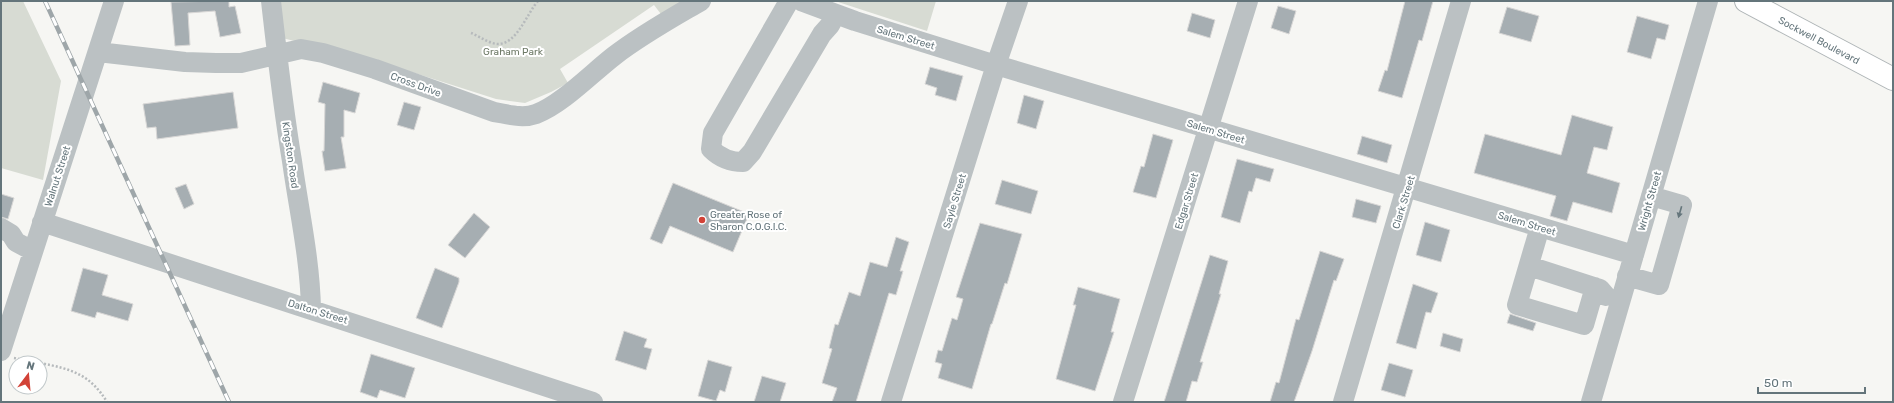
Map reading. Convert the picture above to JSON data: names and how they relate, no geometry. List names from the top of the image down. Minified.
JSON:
{"streets":{"main road":["Sockwell Boulevard"],"street":["Salem Street","Cross Drive","Kingston Road","Walnut Street","Sayle Street","Edgar Street","Wright Street","Clark Street","Dalton Street"]},"crossings":[["Salem Street","Sayle Street"],["Salem Street","Edgar Street"],["Salem Street","Wright Street"],["Salem Street","Clark Street"],["Cross Drive","Kingston Road"],["Cross Drive","Walnut Street"],["Kingston Road","Dalton Street"],["Walnut Street","Dalton Street"]],"parks":["Graham Park"],"places":["Greater Rose of Sharon C.O.G.I.C."],"scale_bar":"50 m","north":"top"}
